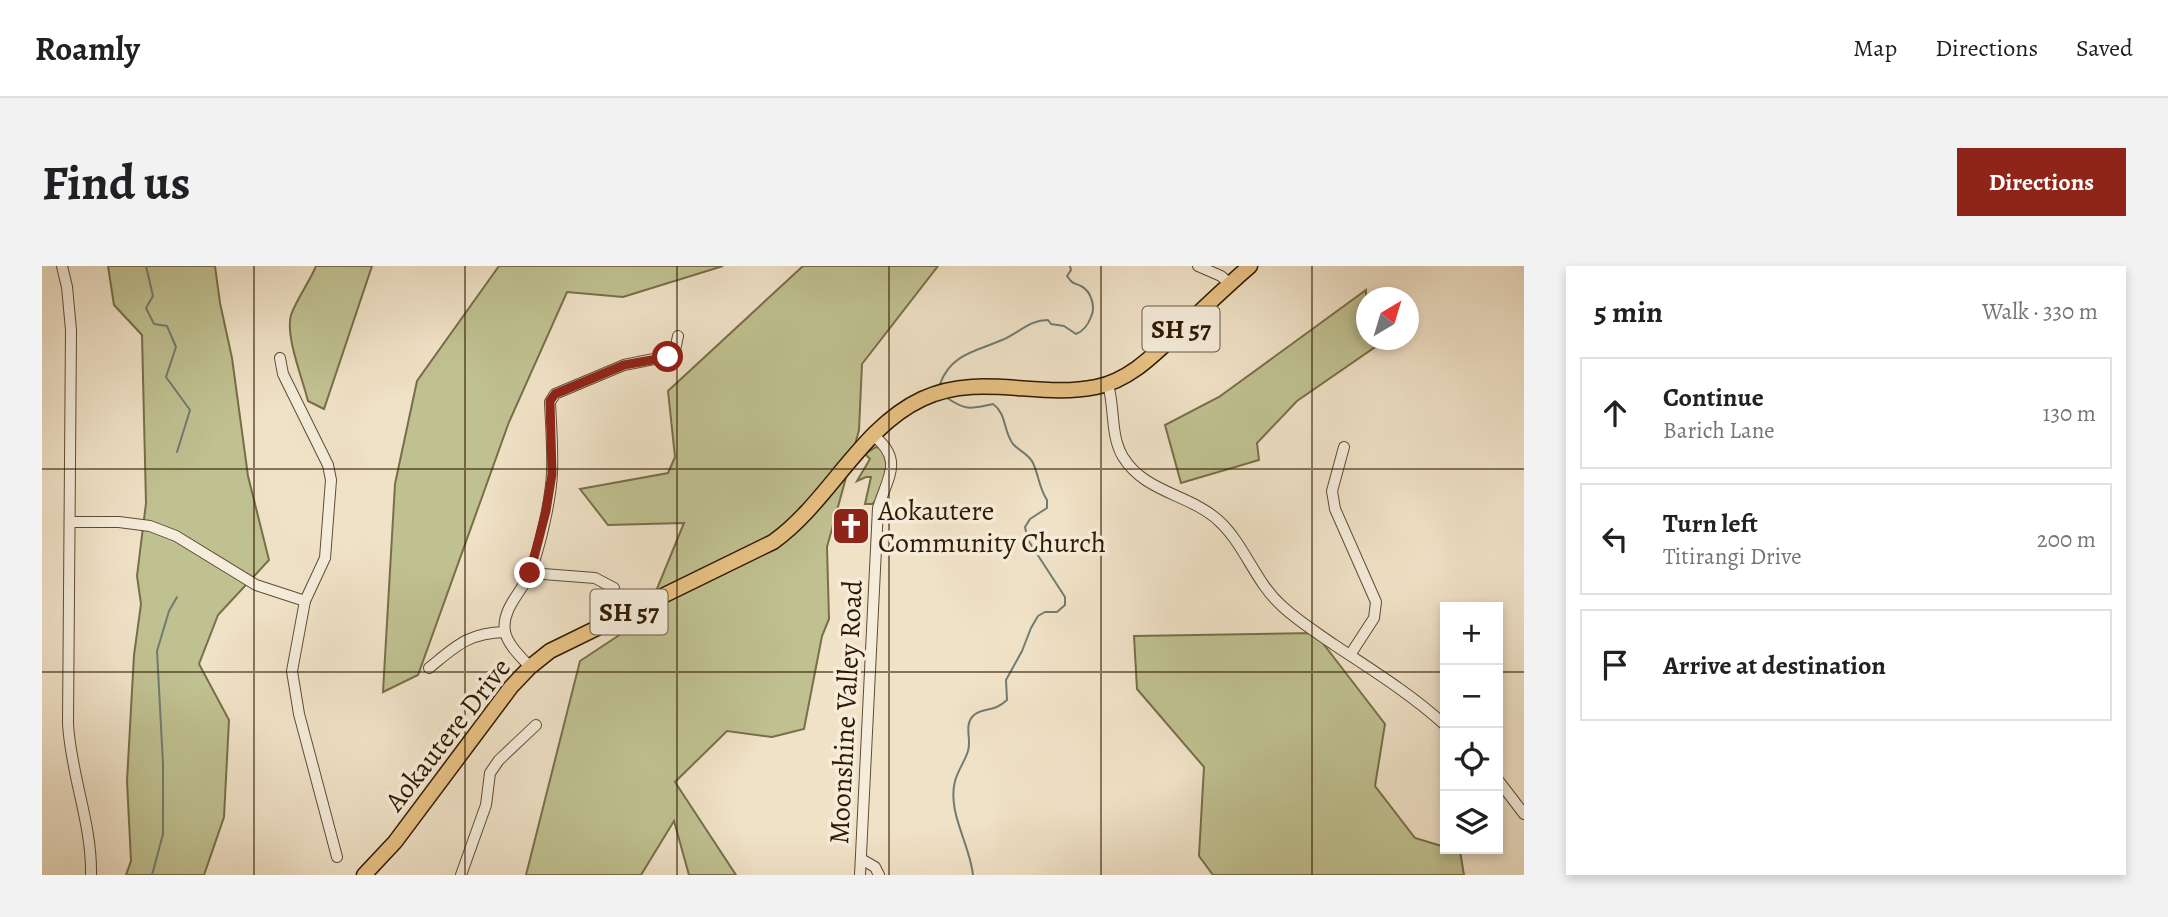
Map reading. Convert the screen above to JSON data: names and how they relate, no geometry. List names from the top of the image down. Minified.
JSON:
{"streets":{"highway":["SH 57","Aokautere Drive"],"street":["Moonshine Valley Road"]},"crossings":[["Moonshine Valley Road","Aokautere Drive"]],"places":{"church":["Aokautere Community Church"]},"north":"top right","page":{"header":"Roamly","nav":["Map","Directions","Saved"],"buttons":"Directions","title":"Find us","heading":["5 min","Walk · 330 m"],"list":[["Continue","Barich Lane","130 m"],["Turn left","Titirangi Drive","200 m"],"Arrive at destination"],"map_buttons":["+","−"]}}
